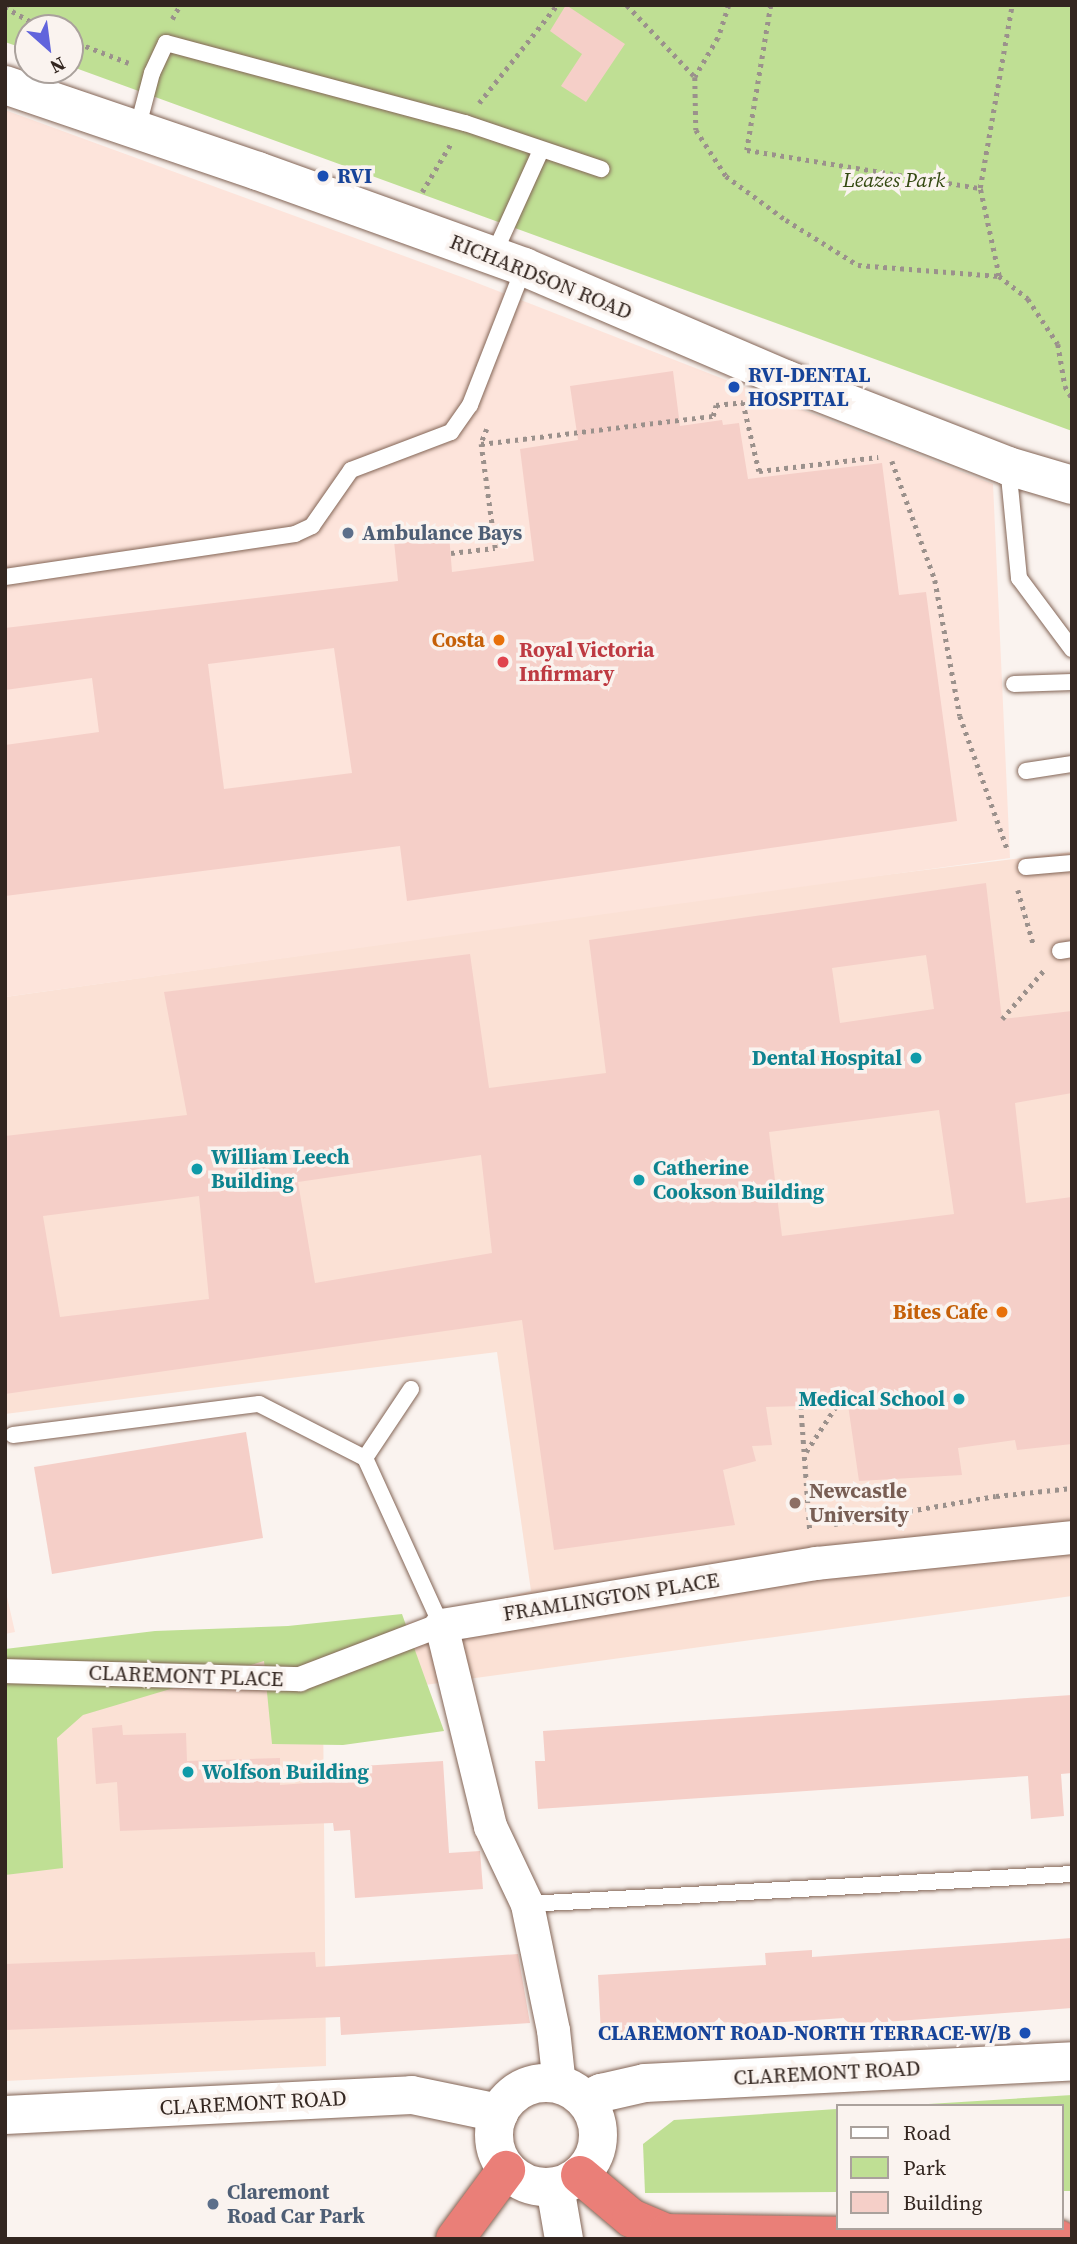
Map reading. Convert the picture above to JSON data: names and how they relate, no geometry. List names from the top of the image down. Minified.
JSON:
{"streets":{"street":["RICHARDSON ROAD","FRAMLINGTON PLACE","CLAREMONT PLACE","CLAREMONT ROAD"]},"crossings":[["FRAMLINGTON PLACE","CLAREMONT PLACE"]],"parks":["Leazes Park"],"places":["RVI","RVI-DENTAL HOSPITAL","Ambulance Bays","Costa","Royal Victoria Infirmary","Dental Hospital","William Leech Building","Catherine Cookson Building","Bites Cafe","Medical School","Newcastle University","Wolfson Building","CLAREMONT ROAD-NORTH TERRACE-W/B","Claremont Road Car Park"],"legend":["Road","Park","Building"],"north":"bottom right"}
